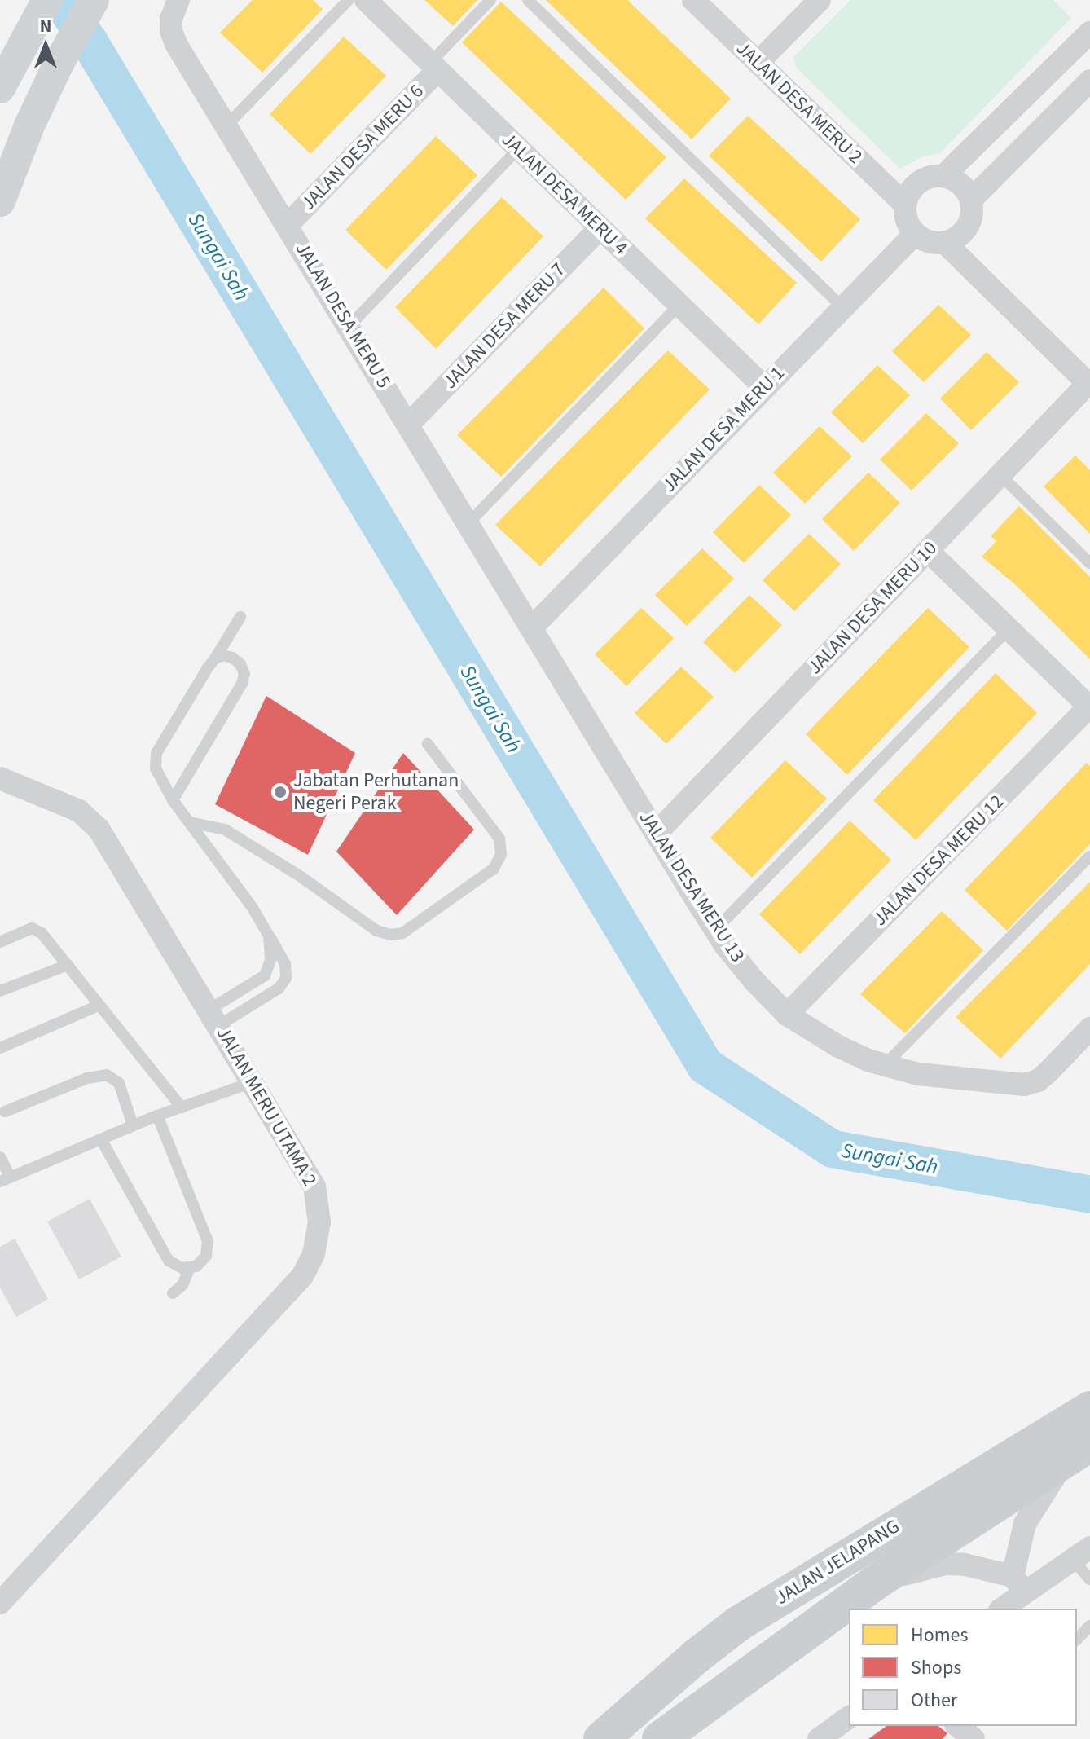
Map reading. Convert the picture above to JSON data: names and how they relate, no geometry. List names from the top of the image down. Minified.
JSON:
{"streets":{"main road":["JALAN JELAPANG"],"street":["JALAN DESA MERU 2","JALAN DESA MERU 6","JALAN DESA MERU 4","JALAN DESA MERU 5","JALAN DESA MERU 7","JALAN DESA MERU 1","JALAN DESA MERU 10","JALAN DESA MERU 12","JALAN DESA MERU 13","JALAN MERU UTAMA 2"]},"crossings":[["JALAN DESA MERU 2","JALAN DESA MERU 1"],["JALAN DESA MERU 6","JALAN DESA MERU 4"],["JALAN DESA MERU 6","JALAN DESA MERU 5"],["JALAN DESA MERU 4","JALAN DESA MERU 7"],["JALAN DESA MERU 4","JALAN DESA MERU 1"],["JALAN DESA MERU 5","JALAN DESA MERU 7"],["JALAN DESA MERU 5","JALAN DESA MERU 1"],["JALAN DESA MERU 5","JALAN DESA MERU 13"],["JALAN DESA MERU 1","JALAN DESA MERU 13"],["JALAN DESA MERU 10","JALAN DESA MERU 13"],["JALAN DESA MERU 12","JALAN DESA MERU 13"]],"water":["Sungai Sah"],"places":["Jabatan Perhutanan Negeri Perak"],"legend":["Homes","Shops","Other"],"north":"top"}
